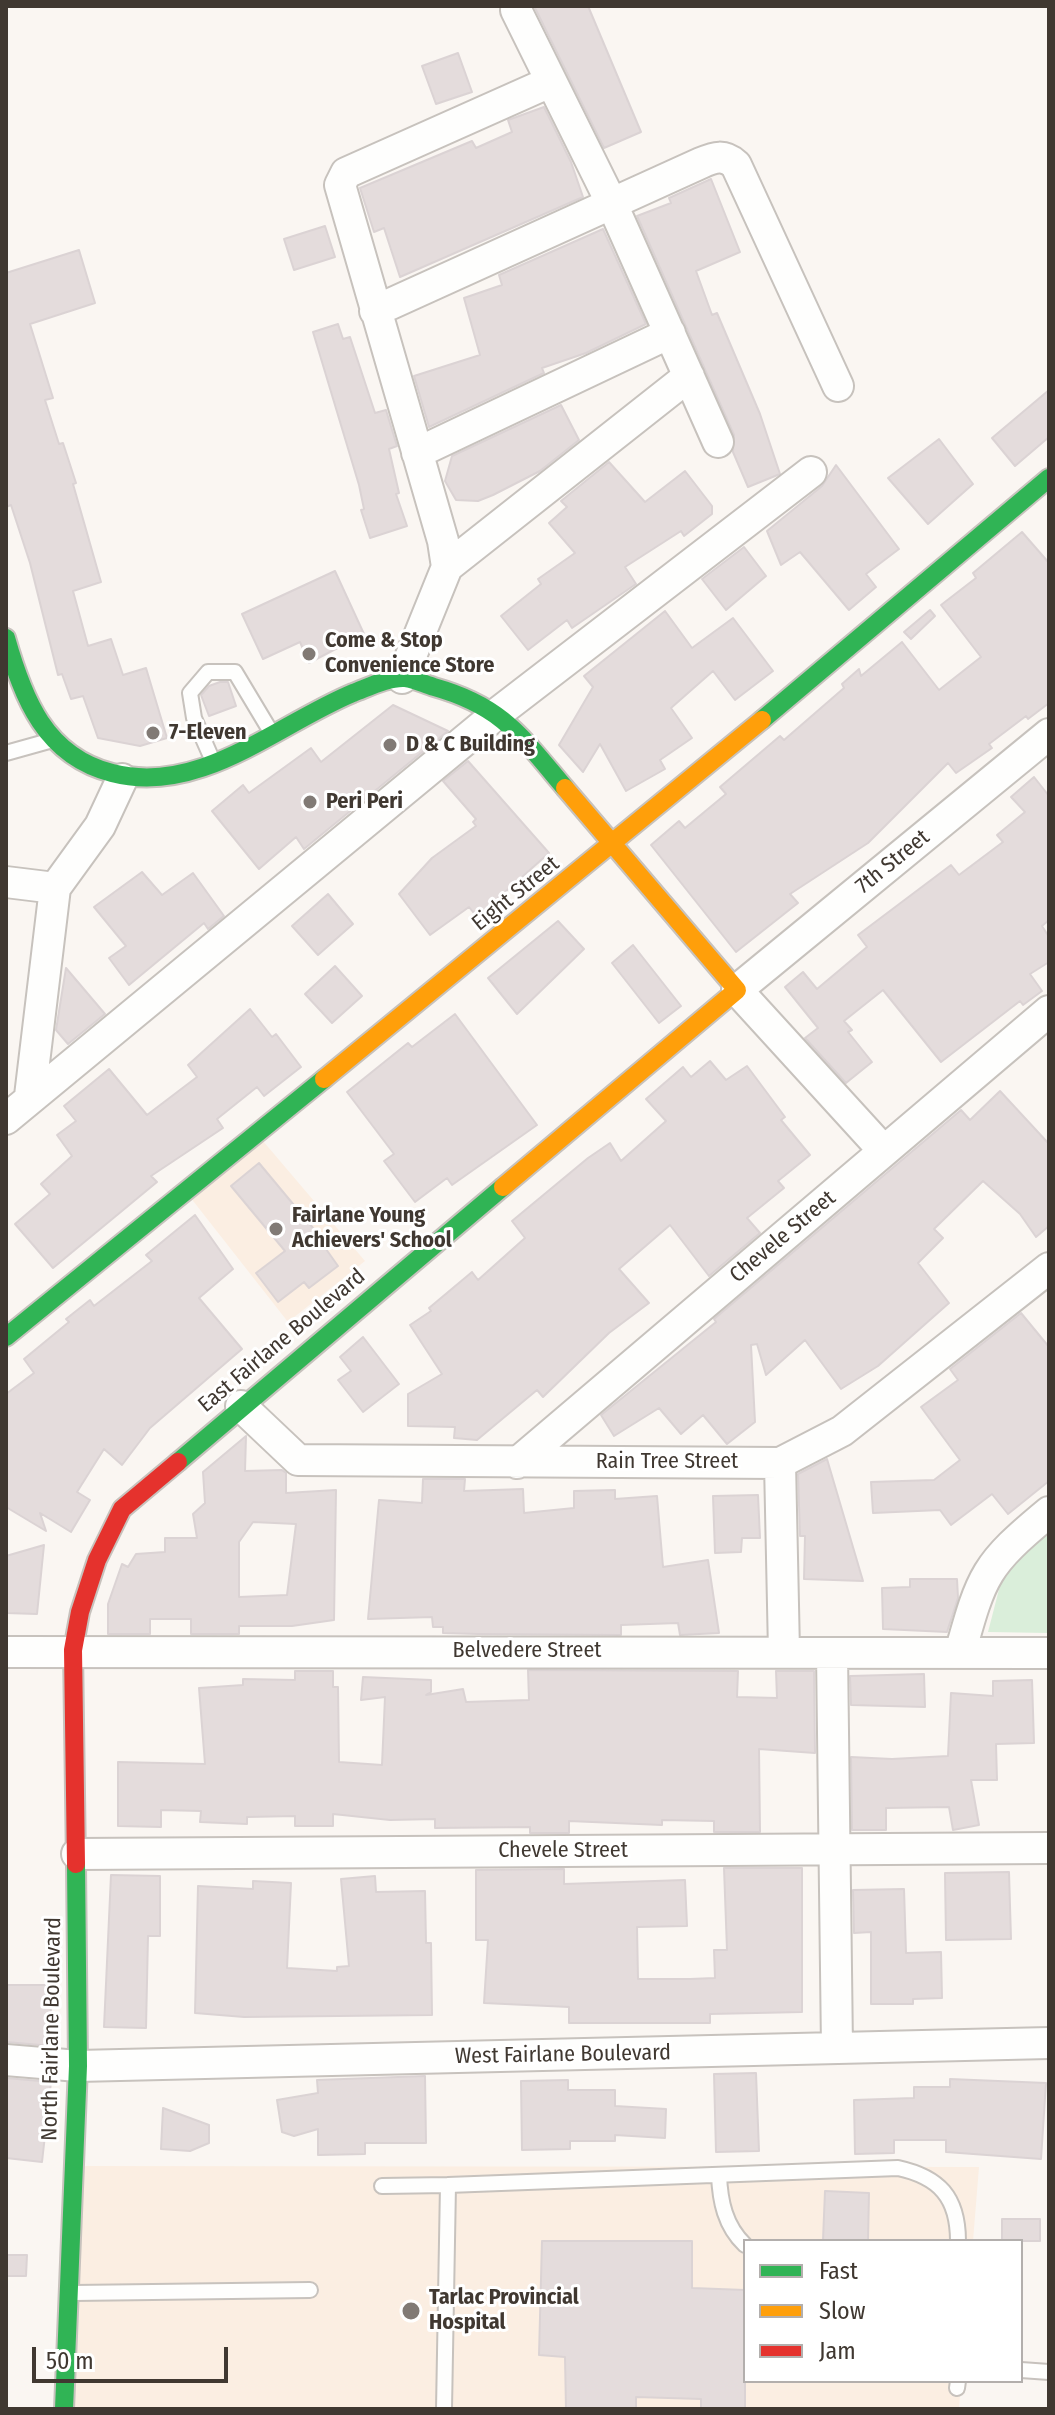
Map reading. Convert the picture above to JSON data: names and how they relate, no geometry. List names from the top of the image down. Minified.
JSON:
{"streets":{"street":["7th Street","Eight Street","Chevele Street","East Fairlane Boulevard","Rain Tree Street","Belvedere Street","North Fairlane Boulevard","West Fairlane Boulevard"]},"crossings":[["7th Street","East Fairlane Boulevard"],["Chevele Street","Rain Tree Street"],["Chevele Street","North Fairlane Boulevard"],["East Fairlane Boulevard","Rain Tree Street"],["East Fairlane Boulevard","Belvedere Street"],["East Fairlane Boulevard","North Fairlane Boulevard"],["Belvedere Street","North Fairlane Boulevard"],["North Fairlane Boulevard","West Fairlane Boulevard"]],"places":["Come & Stop Convenience Store","7-Eleven","D & C Building","Peri Peri","Fairlane Young Achievers' School","Tarlac Provincial Hospital"],"legend":["Fast","Slow","Jam"],"scale_bar":"50 m"}
